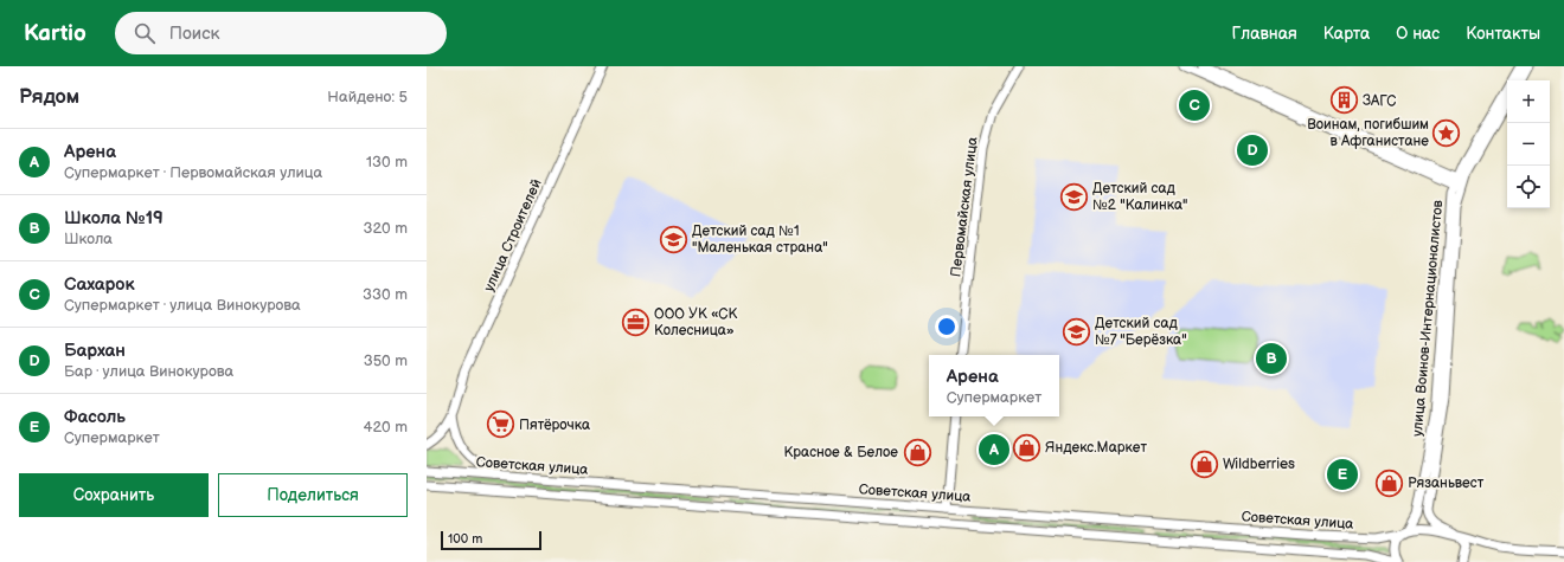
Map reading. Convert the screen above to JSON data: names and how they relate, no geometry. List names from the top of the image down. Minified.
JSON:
{"streets":{"main road":["Первомайская улица","улица Строителей","улица Воинов-Интернационалистов","Советская улица"]},"crossings":[["улица Строителей","Советская улица"],["улица Воинов-Интернационалистов","Советская улица"]],"places":{"building":["ЗАГС"],"place":["Воинам, погибшим в Афганистане"],"school or university":["Детский сад №2 \"Калинка\"","Детский сад №1 \"Маленькая страна\"","Детский сад №7 \"Берёзка\""],"office":["ООО УК «СК Колесница»"],"supermarket":["Пятёрочка"],"shop":["Яндекс.Маркет","Красное & Белое","Wildberries","Рязаньвест"]},"scale_bar":"100 m","page":{"header":"Kartio","search":"Поиск","nav":["Главная","Карта","О нас","Контакты"],"heading":["Рядом","Найдено: 5"],"map_buttons":["+","−"],"pins":["C","D","B","A","E"],"list":[{"mark":"A","name":"Арена","note":"Супермаркет · Первомайская улица","value":"130 m"},{"mark":"B","name":"Школа №19","note":"Школа","value":"320 m"},{"mark":"C","name":"Сахарок","note":"Супермаркет · улица Винокурова","value":"330 m"},{"mark":"D","name":"Бархан","note":"Бар · улица Винокурова","value":"350 m"},{"mark":"E","name":"Фасоль","note":"Супермаркет","value":"420 m"}],"popup":["Арена","Супермаркет"],"buttons":["Сохранить","Поделиться"],"scale":"100 m"}}
